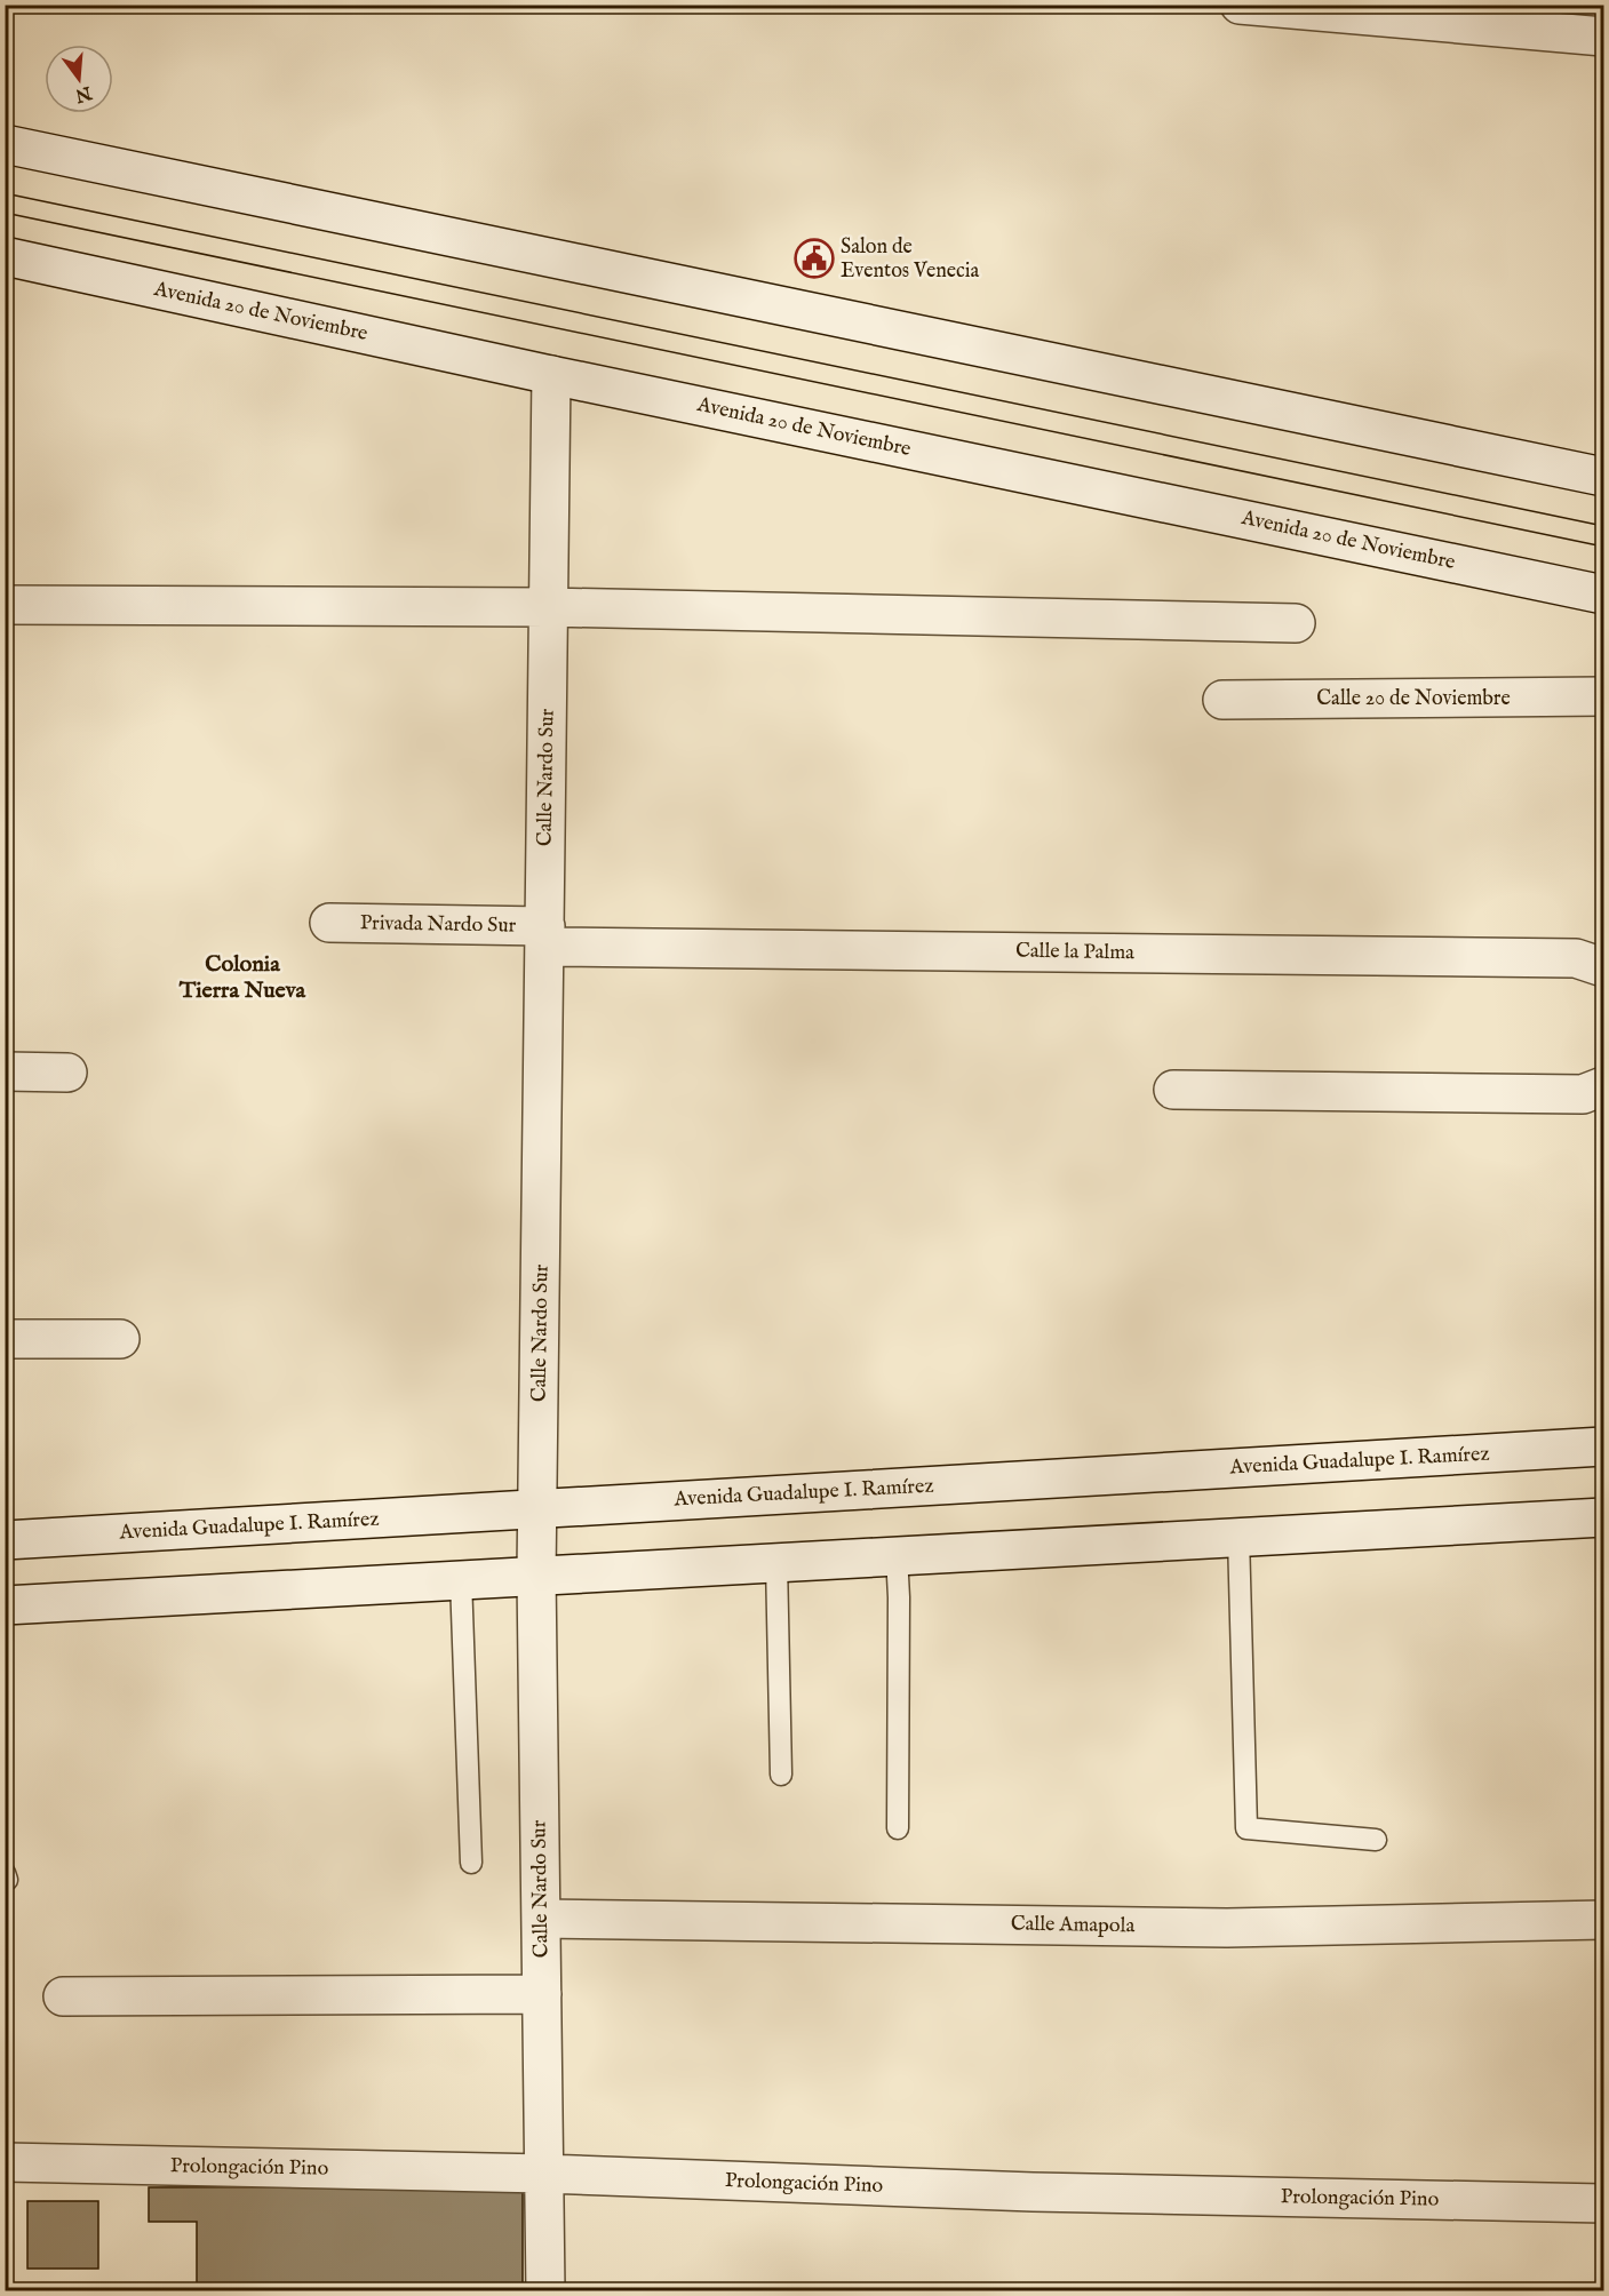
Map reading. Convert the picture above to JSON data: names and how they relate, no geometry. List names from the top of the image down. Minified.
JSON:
{"streets":{"street":["Avenida 20 de Noviembre","Calle 20 de Noviembre","Calle Nardo Sur","Privada Nardo Sur","Calle la Palma","Avenida Guadalupe I. Ramírez","Calle Amapola","Prolongación Pino"]},"crossings":[["Avenida 20 de Noviembre","Calle Nardo Sur"],["Calle Nardo Sur","Privada Nardo Sur"],["Calle Nardo Sur","Calle la Palma"],["Calle Nardo Sur","Avenida Guadalupe I. Ramírez"],["Calle Nardo Sur","Calle Amapola"],["Calle Nardo Sur","Prolongación Pino"],["Privada Nardo Sur","Calle la Palma"]],"districts":["Colonia Tierra Nueva"],"places":{"public building":["Salon de Eventos Venecia"]},"north":"bottom"}
